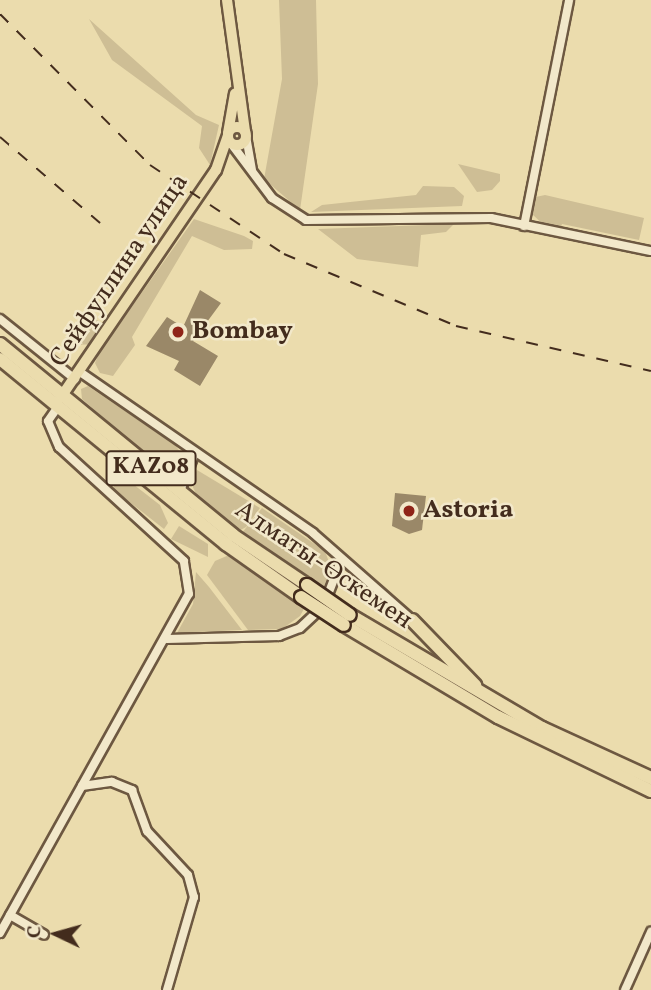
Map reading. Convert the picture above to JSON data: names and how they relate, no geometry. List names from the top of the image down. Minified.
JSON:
{"streets":{"highway":["KAZ08","Алматы-Өскемен"],"main road":["Сейфуллина улица"]},"crossings":[["Сейфуллина улица","Алматы-Өскемен"]],"places":["Bombay","Astoria"],"north":"left"}
